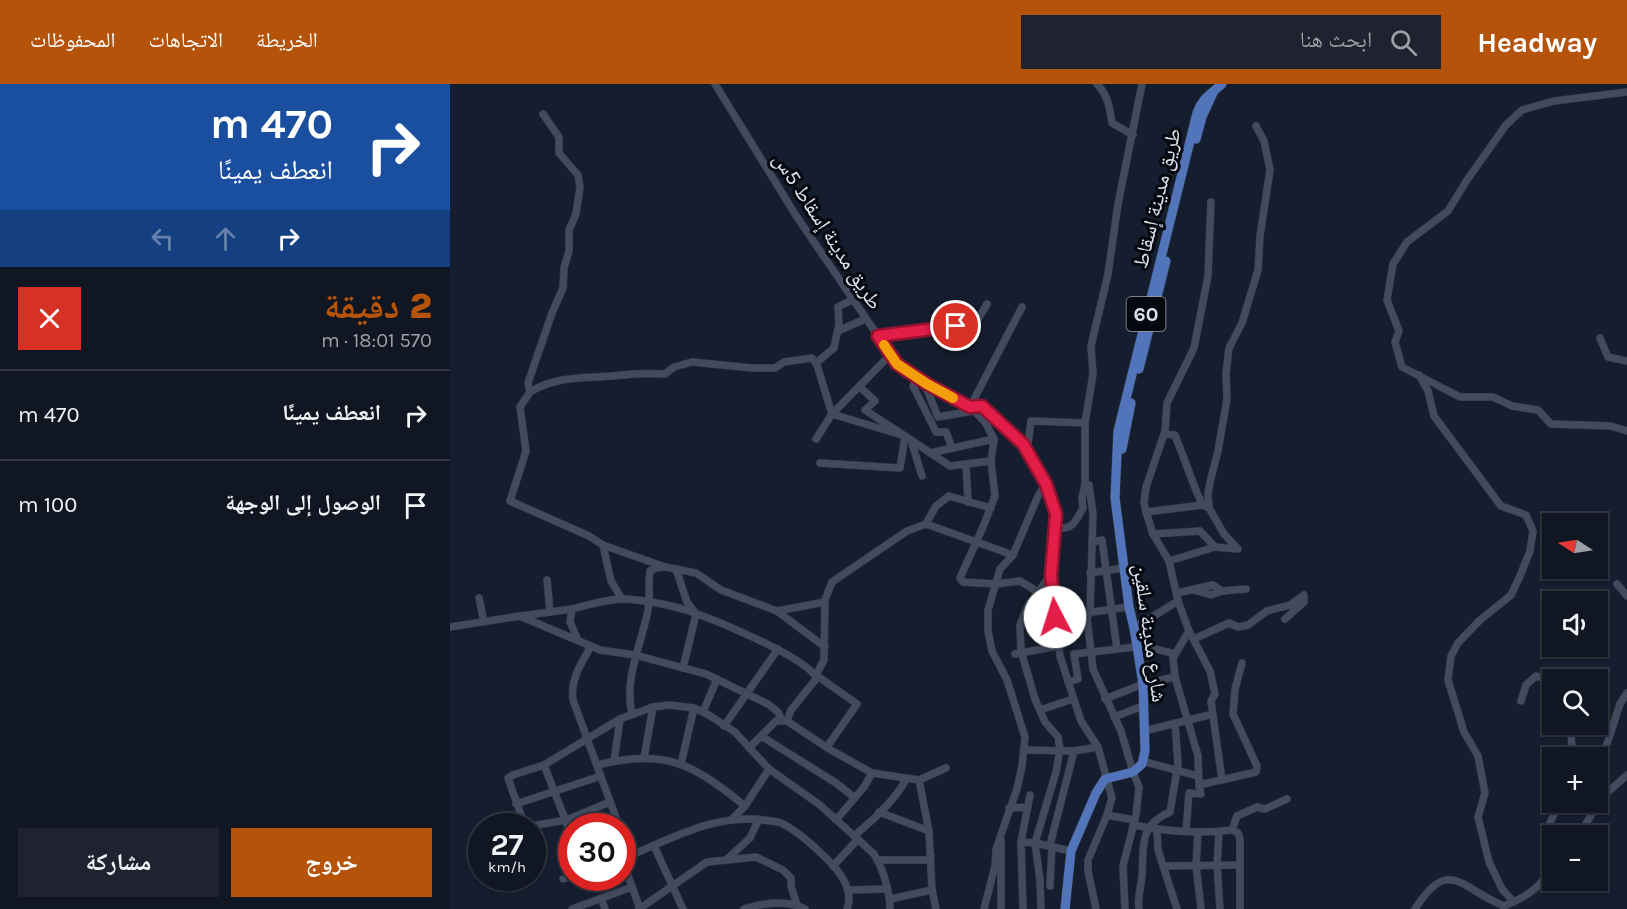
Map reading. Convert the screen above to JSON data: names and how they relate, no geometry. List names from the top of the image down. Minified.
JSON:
{"streets":{"main road":["60","شارع مدينة سلقين"],"street":["طريق مدينة إسقاط 5س"]},"north":"left","page":{"header":"Headway","search":"ابحث هنا","nav":["الخريطة","الاتجاهات","المحفوظات"],"turn":["470 m","انعطف يمينًا"],"heading":["2 دقيقة","570 m · 18:01"],"list":[{"name":"انعطف يمينًا","value":"470 m"},{"name":"الوصول إلى الوجهة","value":"100 m"}],"map_buttons":["+","−"],"speed":"27 km/h","limit":"30","buttons":["خروج","مشاركة"]}}
